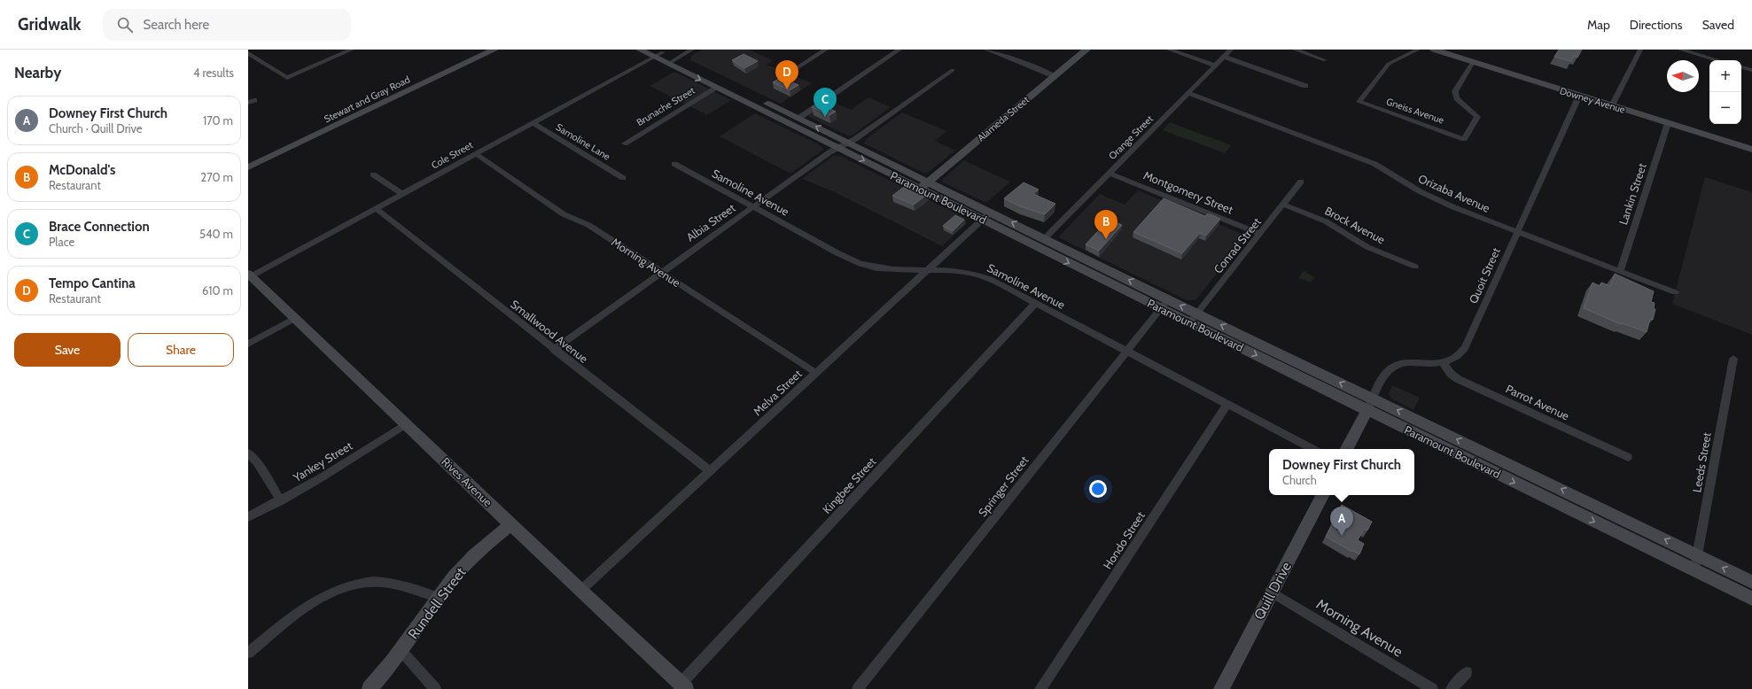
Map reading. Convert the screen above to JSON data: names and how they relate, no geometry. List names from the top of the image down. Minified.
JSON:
{"streets":{"main road":["Stewart and Gray Road","Downey Avenue","Alameda Street","Paramount Boulevard","Rives Avenue","Quill Drive","Rundell Street"],"street":["Brunache Street","Gneiss Avenue","Orange Street","Samoline Lane","Cole Street","Samoline Avenue","Montgomery Street","Orizaba Avenue","Lankin Street","Albia Street","Brock Avenue","Conrad Street","Morning Avenue","Quoit Street","Smallwood Avenue","Melva Street","Parrot Avenue","Yankey Street","Leeds Street","Kingbee Street","Springer Street","Hondo Street"]},"crossings":[["Downey Avenue","Gneiss Avenue"],["Downey Avenue","Lankin Street"],["Downey Avenue","Quoit Street"],["Brunache Street","Paramount Boulevard"],["Alameda Street","Paramount Boulevard"],["Orange Street","Montgomery Street"],["Orange Street","Orizaba Avenue"],["Orange Street","Paramount Boulevard"],["Samoline Lane","Cole Street"],["Cole Street","Paramount Boulevard"],["Cole Street","Morning Avenue"],["Cole Street","Smallwood Avenue"],["Cole Street","Rives Avenue"],["Samoline Avenue","Albia Street"],["Samoline Avenue","Melva Street"],["Samoline Avenue","Kingbee Street"],["Samoline Avenue","Springer Street"],["Samoline Avenue","Hondo Street"],["Montgomery Street","Conrad Street"],["Orizaba Avenue","Lankin Street"],["Orizaba Avenue","Quoit Street"],["Paramount Boulevard","Albia Street"],["Paramount Boulevard","Conrad Street"],["Paramount Boulevard","Quoit Street"],["Paramount Boulevard","Melva Street"],["Paramount Boulevard","Leeds Street"],["Paramount Boulevard","Springer Street"],["Albia Street","Morning Avenue"],["Albia Street","Smallwood Avenue"],["Brock Avenue","Conrad Street"],["Morning Avenue","Melva Street"],["Morning Avenue","Quill Drive"],["Quoit Street","Parrot Avenue"],["Smallwood Avenue","Melva Street"],["Melva Street","Rives Avenue"],["Yankey Street","Rives Avenue"],["Rives Avenue","Kingbee Street"],["Rives Avenue","Rundell Street"]],"north":"left","page":{"header":"Gridwalk","search":"Search here","nav":["Map","Directions","Saved"],"heading":["Nearby","4 results"],"map_buttons":["+","−"],"pins":["D","C","B","A"],"list":[{"mark":"A","name":"Downey First Church","note":"Church · Quill Drive","value":"170 m"},{"mark":"B","name":"McDonald's","note":"Restaurant","value":"270 m"},{"mark":"C","name":"Brace Connection","note":"Place","value":"540 m"},{"mark":"D","name":"Tempo Cantina","note":"Restaurant","value":"610 m"}],"buttons":["Save","Share"],"popup":["Downey First Church","Church"]}}
